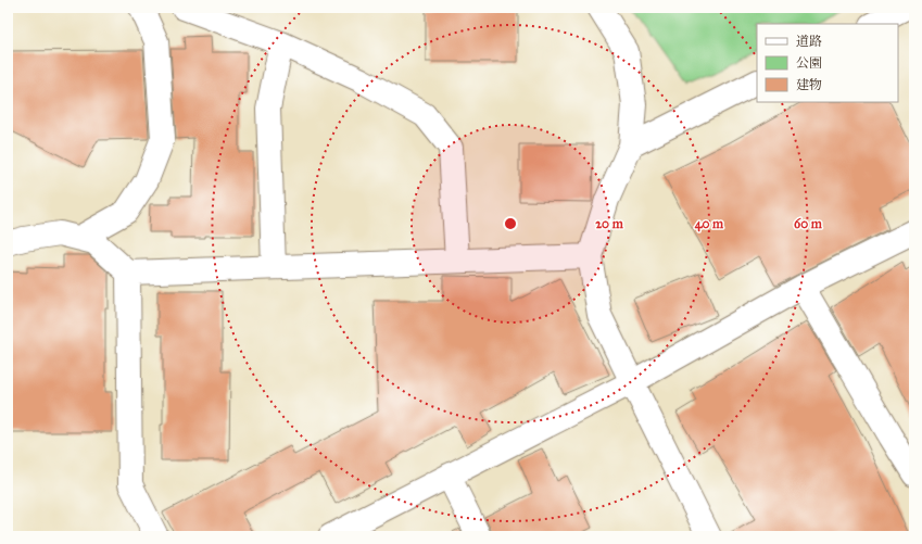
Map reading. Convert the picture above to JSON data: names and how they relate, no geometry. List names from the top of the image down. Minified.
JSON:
{"legend":["道路","公園","建物"],"rings":["20 m","40 m","60 m"]}
